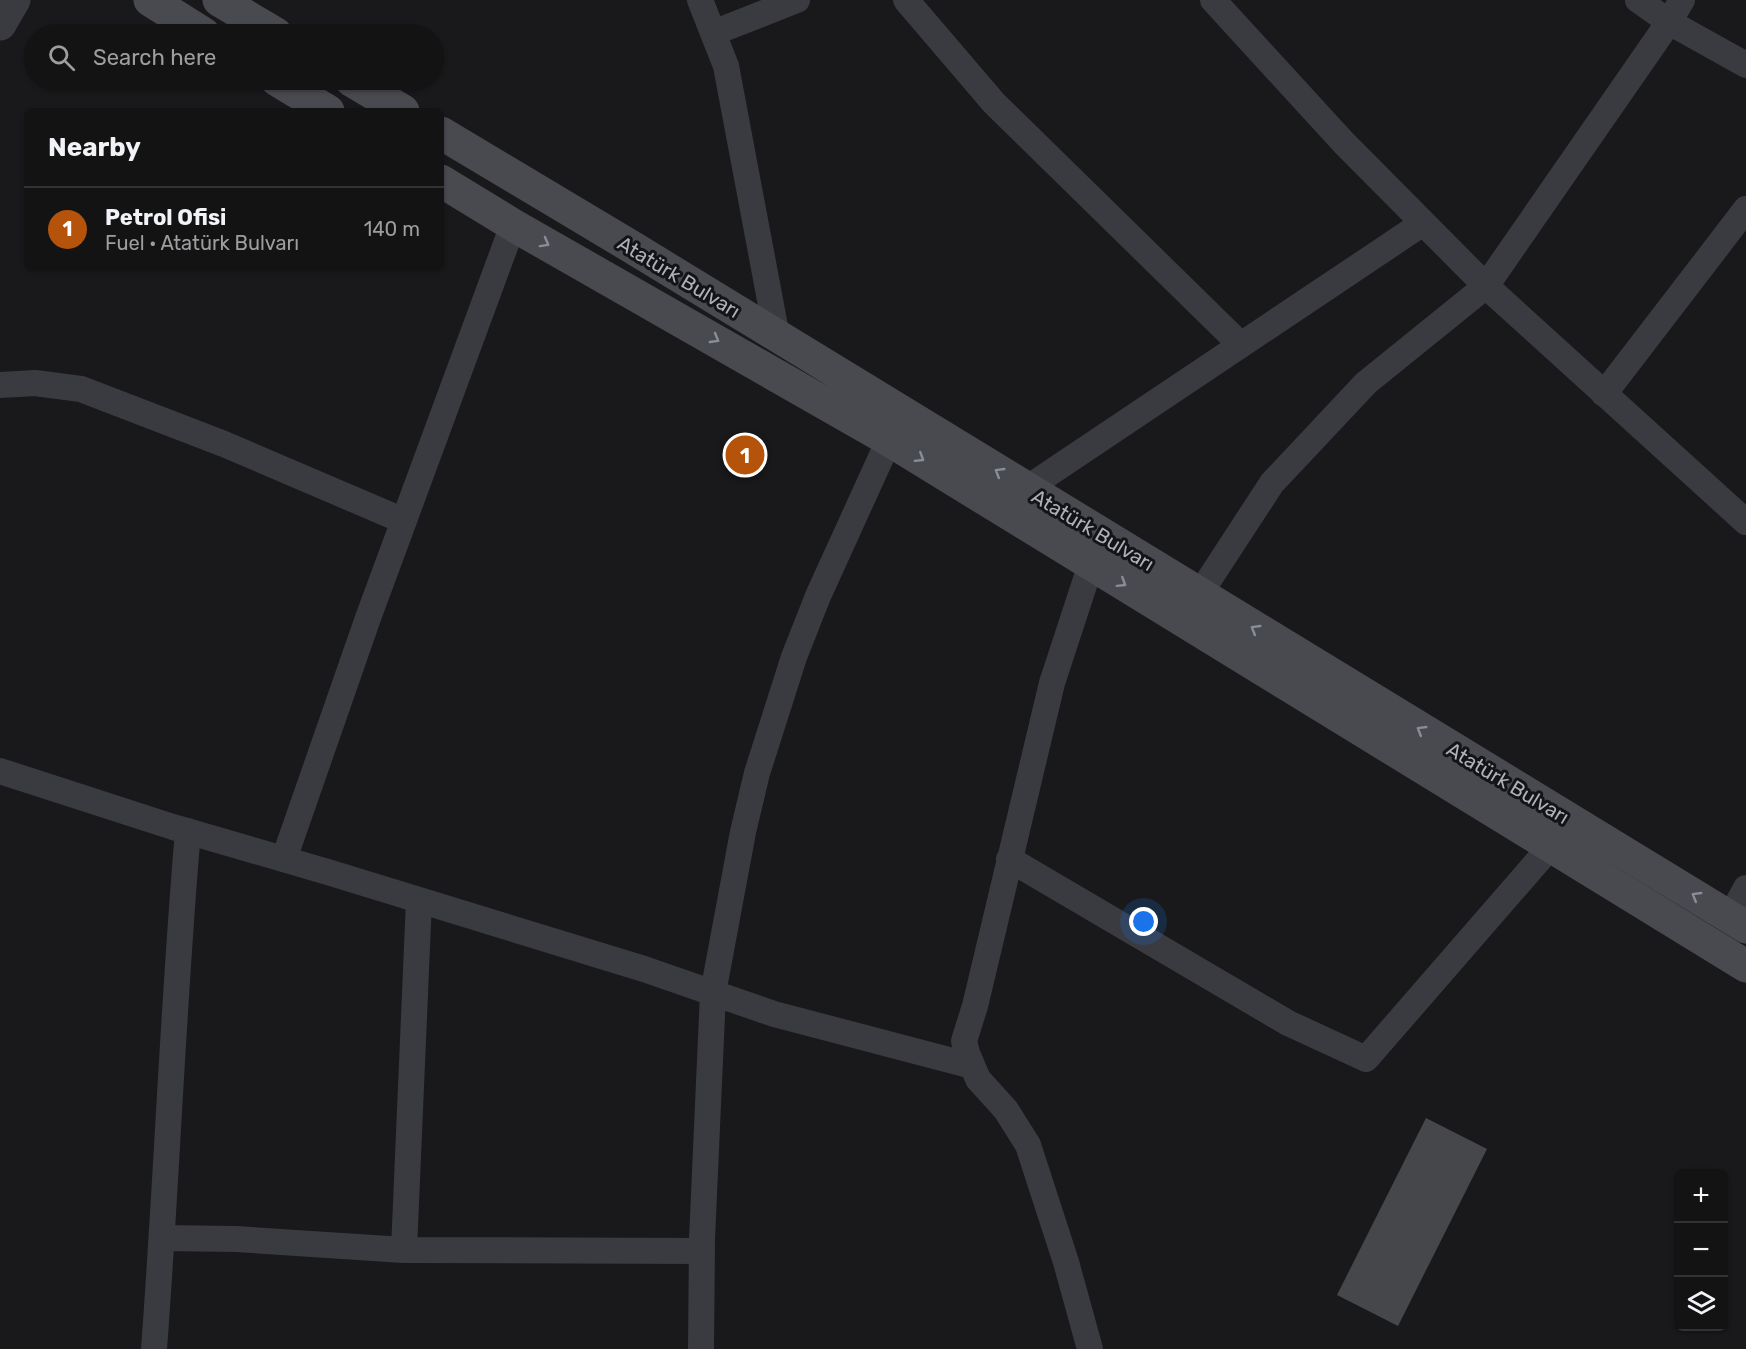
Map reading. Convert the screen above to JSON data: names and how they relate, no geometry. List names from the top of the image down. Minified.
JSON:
{"streets":{"main road":["Atatürk Bulvarı"]},"page":{"search":"Search here","heading":"Nearby","list":[{"mark":"1","name":"Petrol Ofisi","note":"Fuel · Atatürk Bulvarı","value":"140 m"}],"pins":"1","map_buttons":["+","−"]}}
